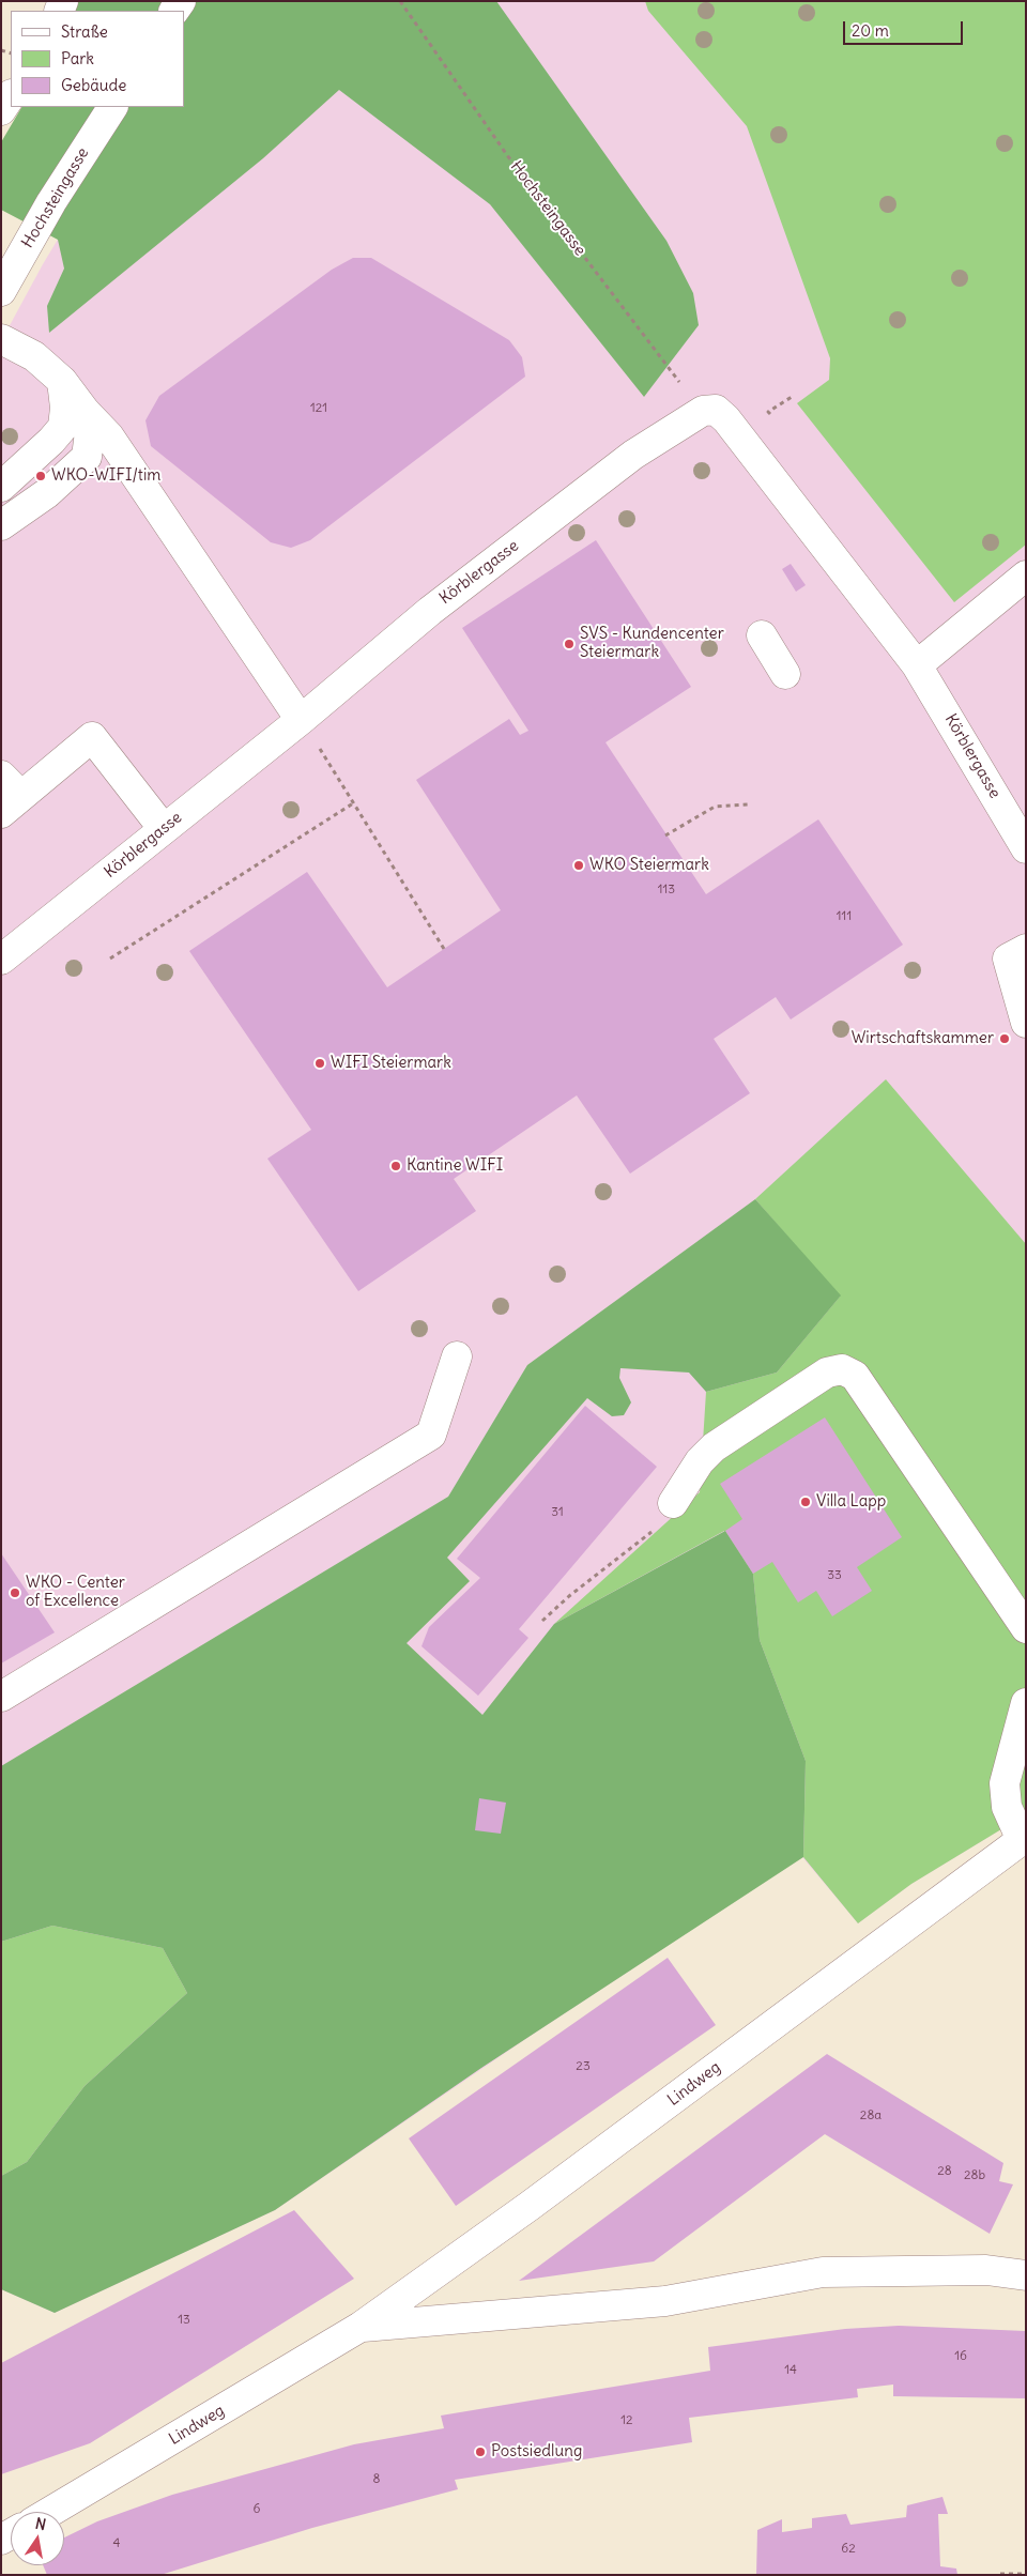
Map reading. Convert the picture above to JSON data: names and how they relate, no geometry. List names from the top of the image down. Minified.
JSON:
{"streets":{"street":["Hochsteingasse","Körblergasse","Lindweg"]},"crossings":[["Hochsteingasse","Körblergasse"]],"places":["WKO-WIFI/tim","SVS - Kundencenter Steiermark","WKO Steiermark","Wirtschaftskammer","WIFI Steiermark","Kantine WIFI","Villa Lapp","WKO - Center of Excellence","Postsiedlung"],"house_numbers":["121","113","111","31","33","23","28a","28","28b","13","16","14","12","8","6","4","62"],"legend":["Straße","Park","Gebäude"],"scale_bar":"20 m","north":"top"}
